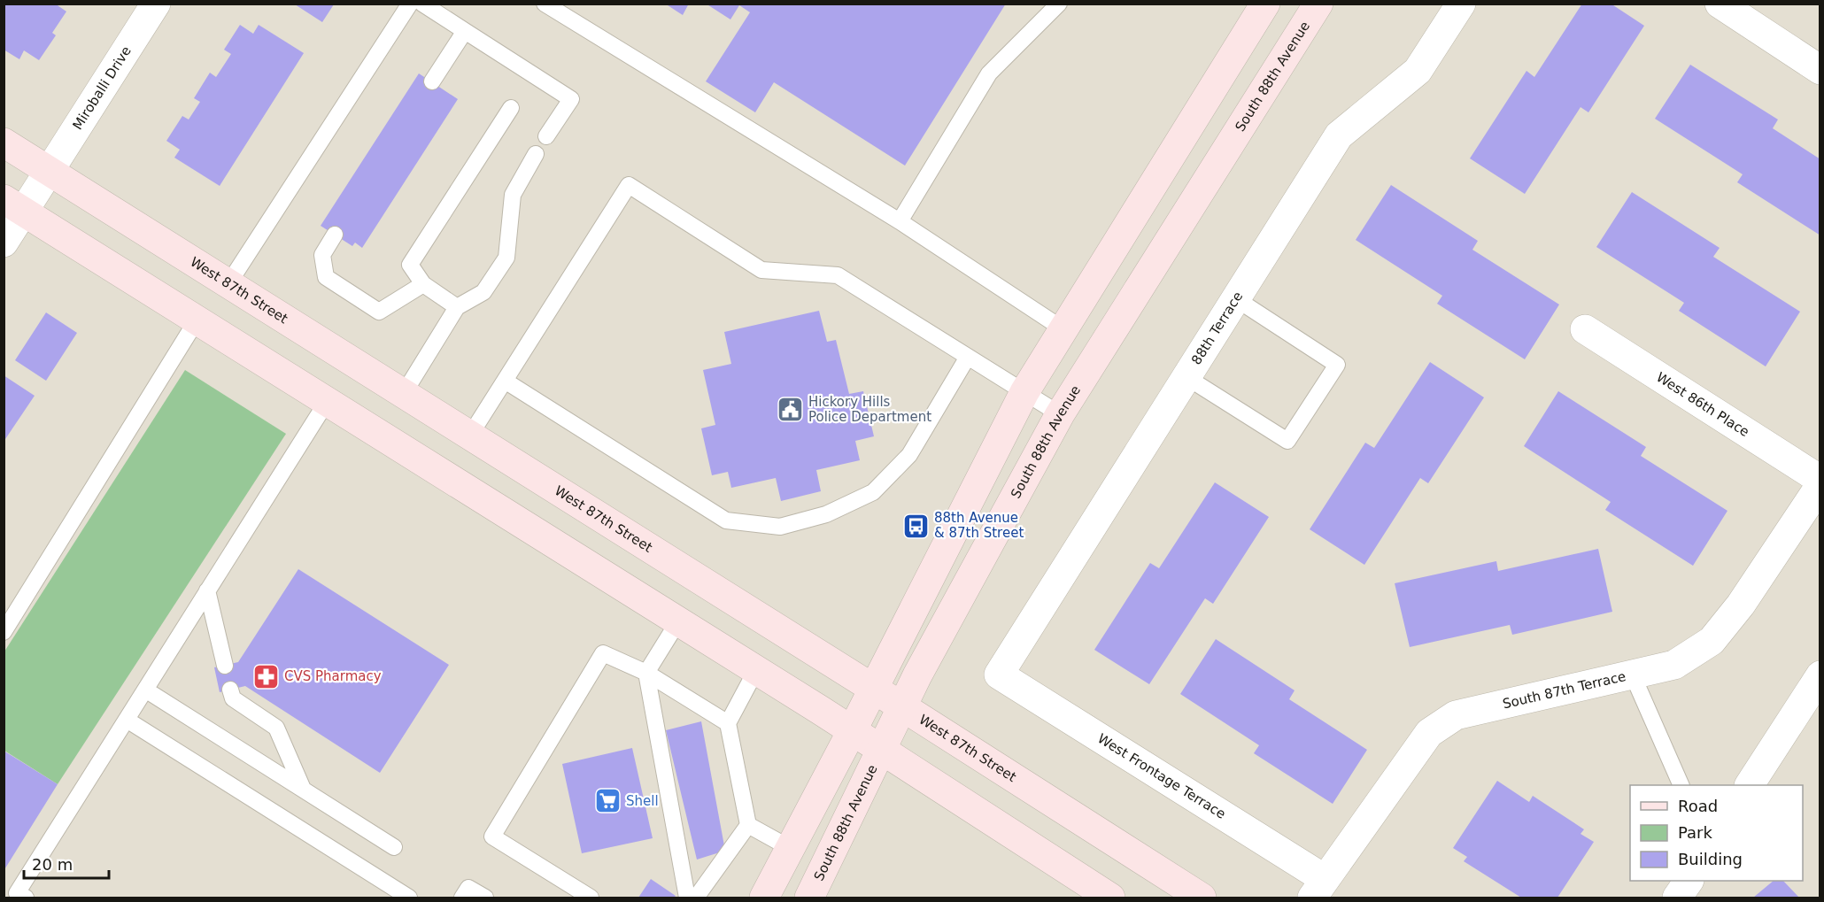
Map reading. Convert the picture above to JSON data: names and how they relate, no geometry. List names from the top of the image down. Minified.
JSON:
{"streets":{"main road":["South 88th Avenue","West 87th Street"],"street":["Miroballi Drive","88th Terrace","West 86th Place","South 87th Terrace","West Frontage Terrace"]},"crossings":[["South 88th Avenue","West 87th Street"],["Miroballi Drive","West 87th Street"],["88th Terrace","West Frontage Terrace"],["South 87th Terrace","West Frontage Terrace"]],"places":{"public building":["Hickory Hills Police Department"],"bus stop":["88th Avenue & 87th Street"],"pharmacy":["CVS Pharmacy"],"supermarket":["Shell"]},"legend":["Road","Park","Building"],"scale_bar":"20 m"}
